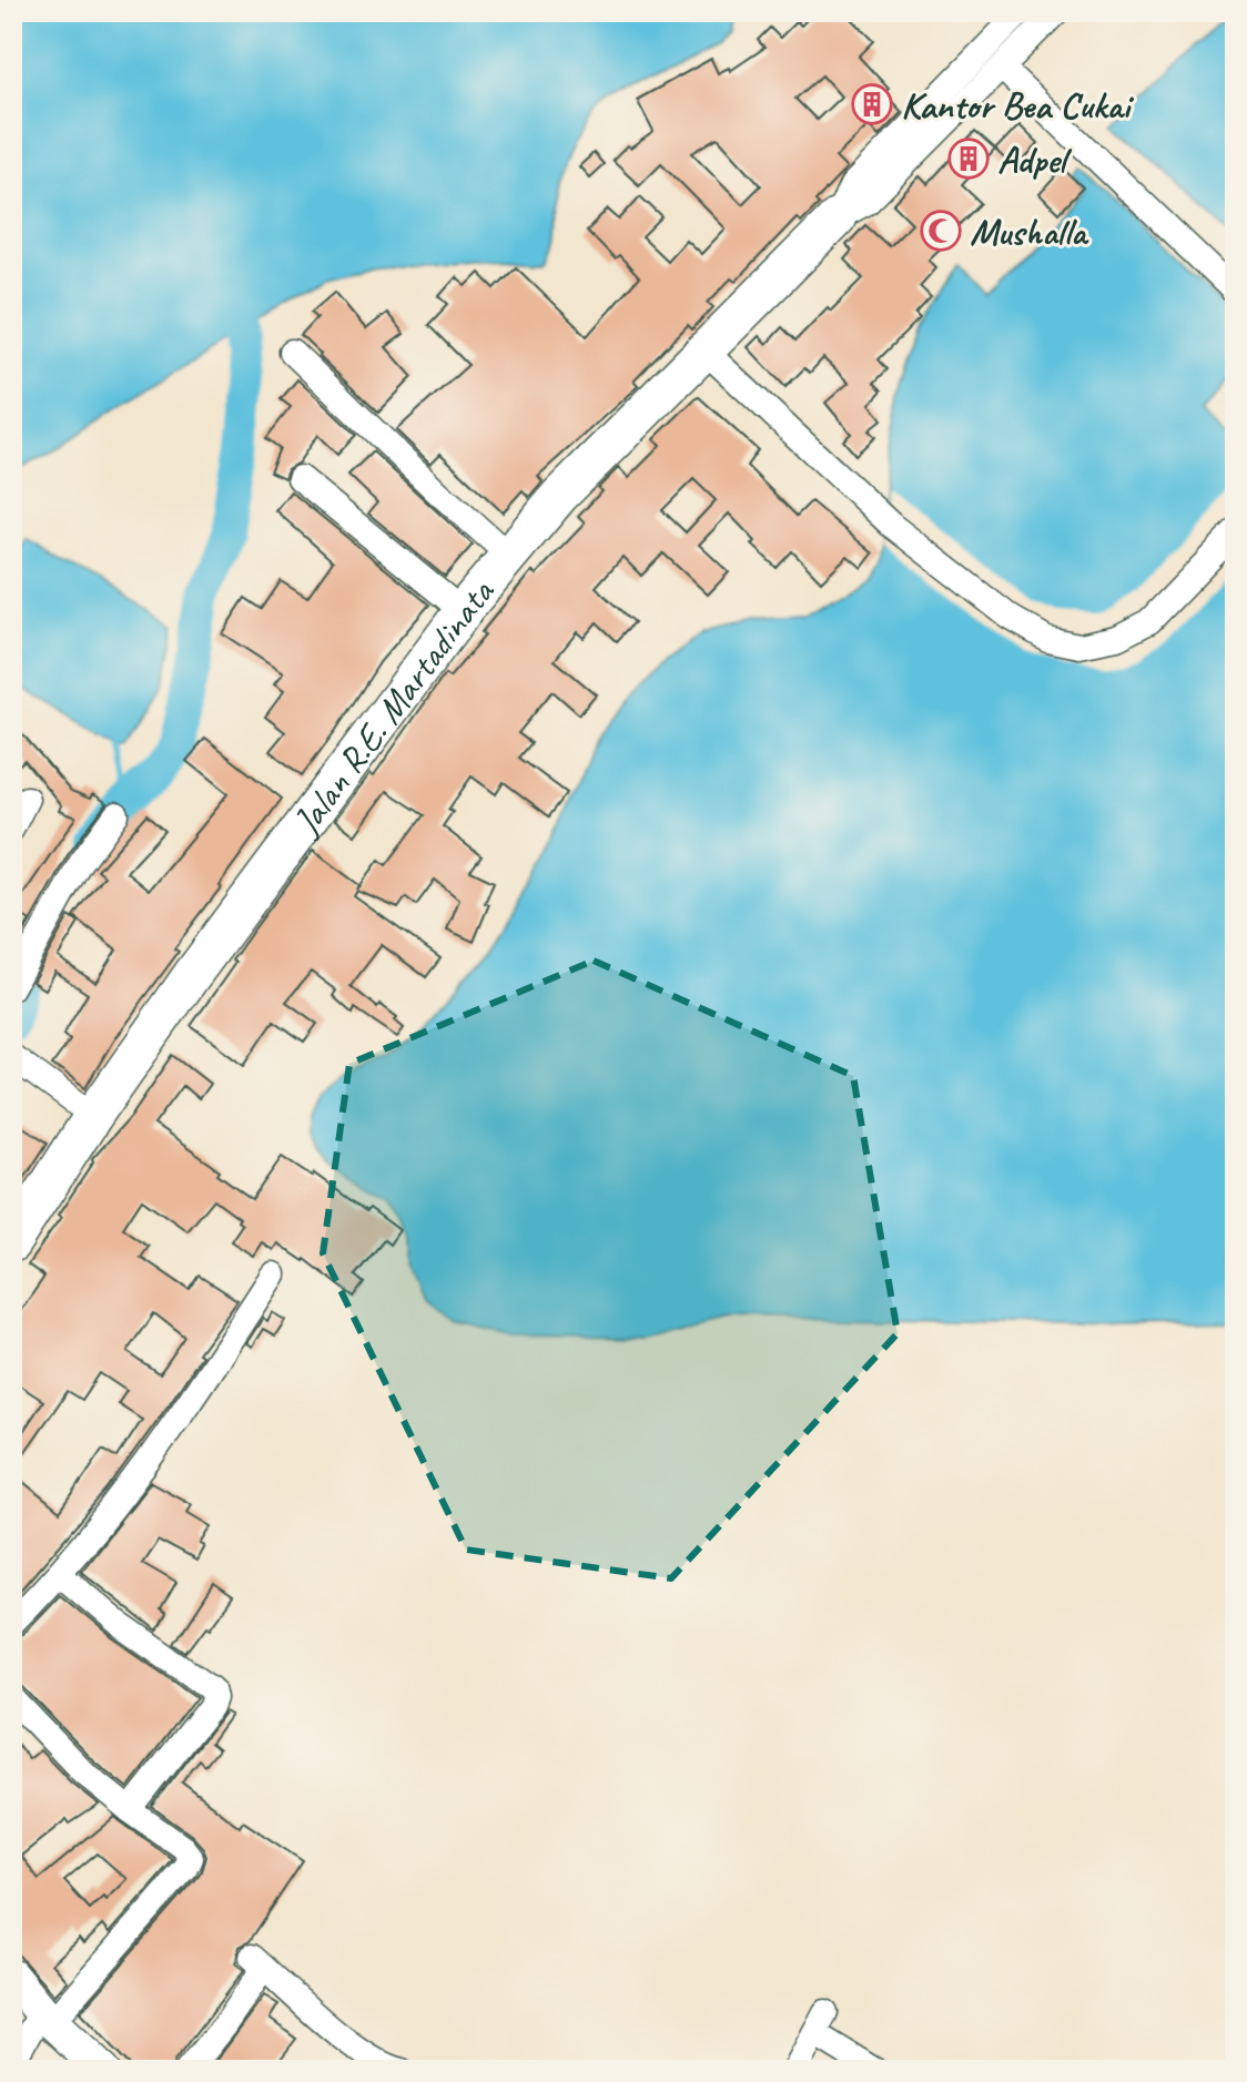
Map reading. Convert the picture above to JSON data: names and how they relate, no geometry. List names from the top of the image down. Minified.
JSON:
{"streets":{"highway":["Jalan R.E. Martadinata"]},"places":{"building":["Kantor Bea Cukai","Adpel"],"mosque":["Mushalla"]}}
